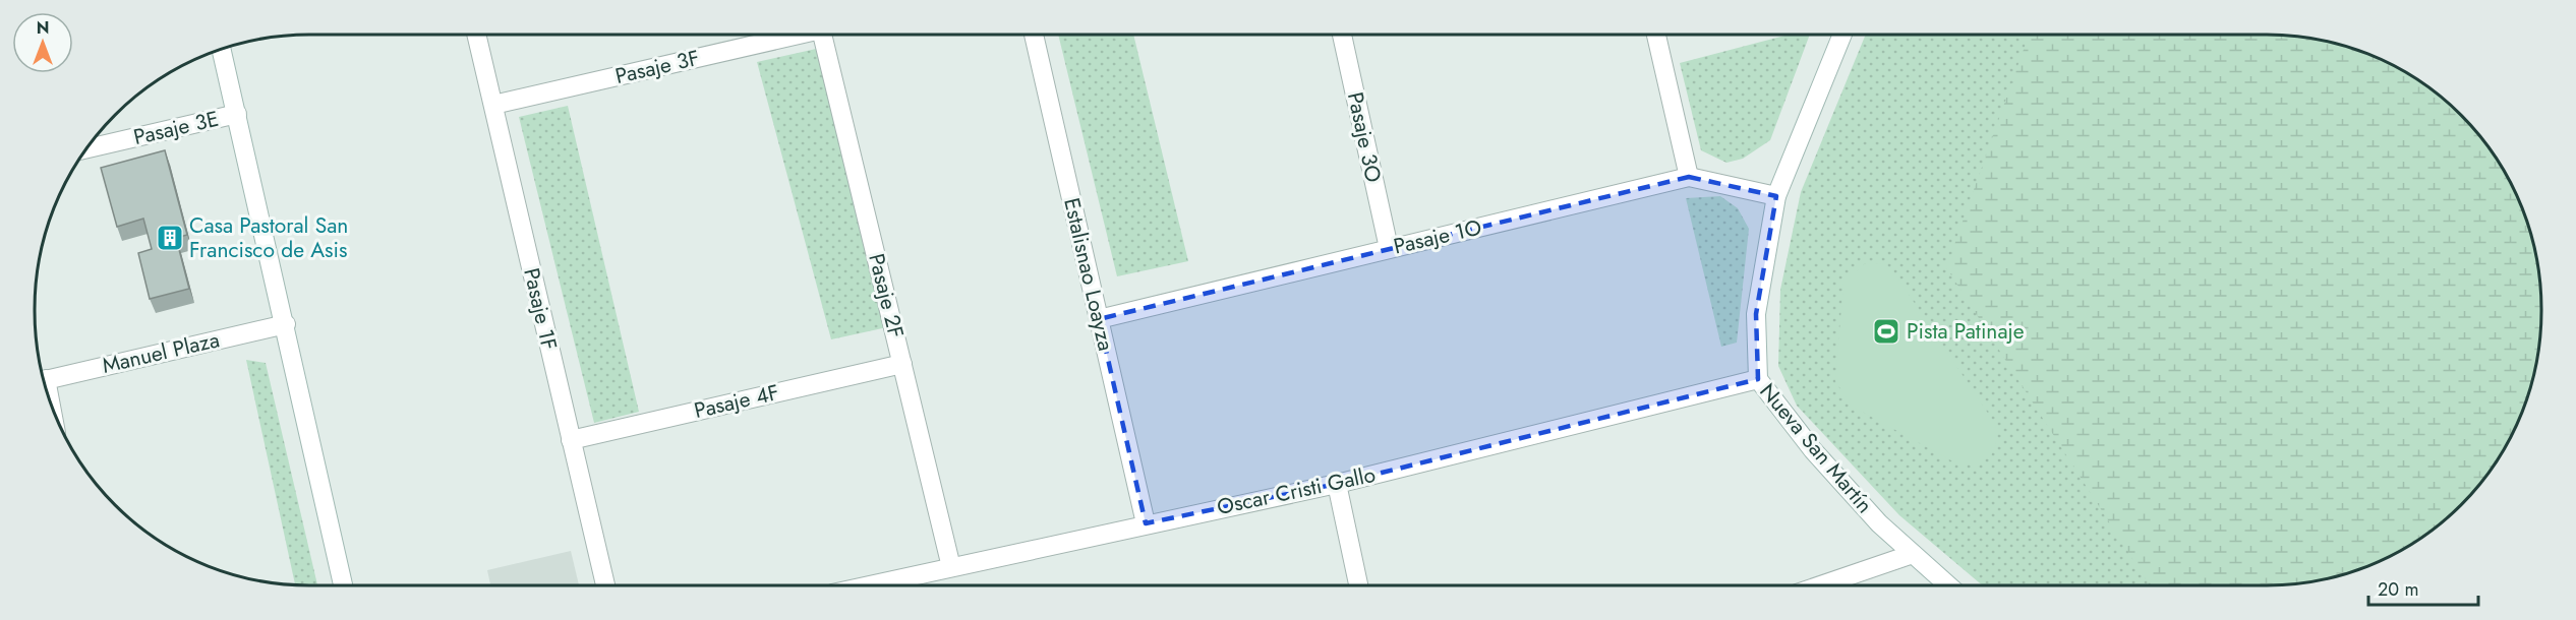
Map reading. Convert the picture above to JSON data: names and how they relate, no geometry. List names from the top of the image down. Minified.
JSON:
{"streets":{"street":["Pasaje 3F","Pasaje 3E","Pasaje 3O","Pasaje 1O","Estalisnao Loayza","Pasaje 2F","Pasaje 1F","Manuel Plaza","Pasaje 4F","Nueva San Martín","Oscar Cristi Gallo"]},"crossings":[["Pasaje 3F","Pasaje 1F"],["Pasaje 3O","Pasaje 1O"],["Pasaje 1O","Estalisnao Loayza"],["Pasaje 1O","Nueva San Martín"],["Estalisnao Loayza","Oscar Cristi Gallo"],["Pasaje 2F","Pasaje 4F"],["Pasaje 2F","Oscar Cristi Gallo"],["Pasaje 1F","Pasaje 4F"],["Nueva San Martín","Oscar Cristi Gallo"]],"places":{"building":["Casa Pastoral San Francisco de Asis"],"sports":["Pista Patinaje"]},"scale_bar":"20 m","north":"top"}
